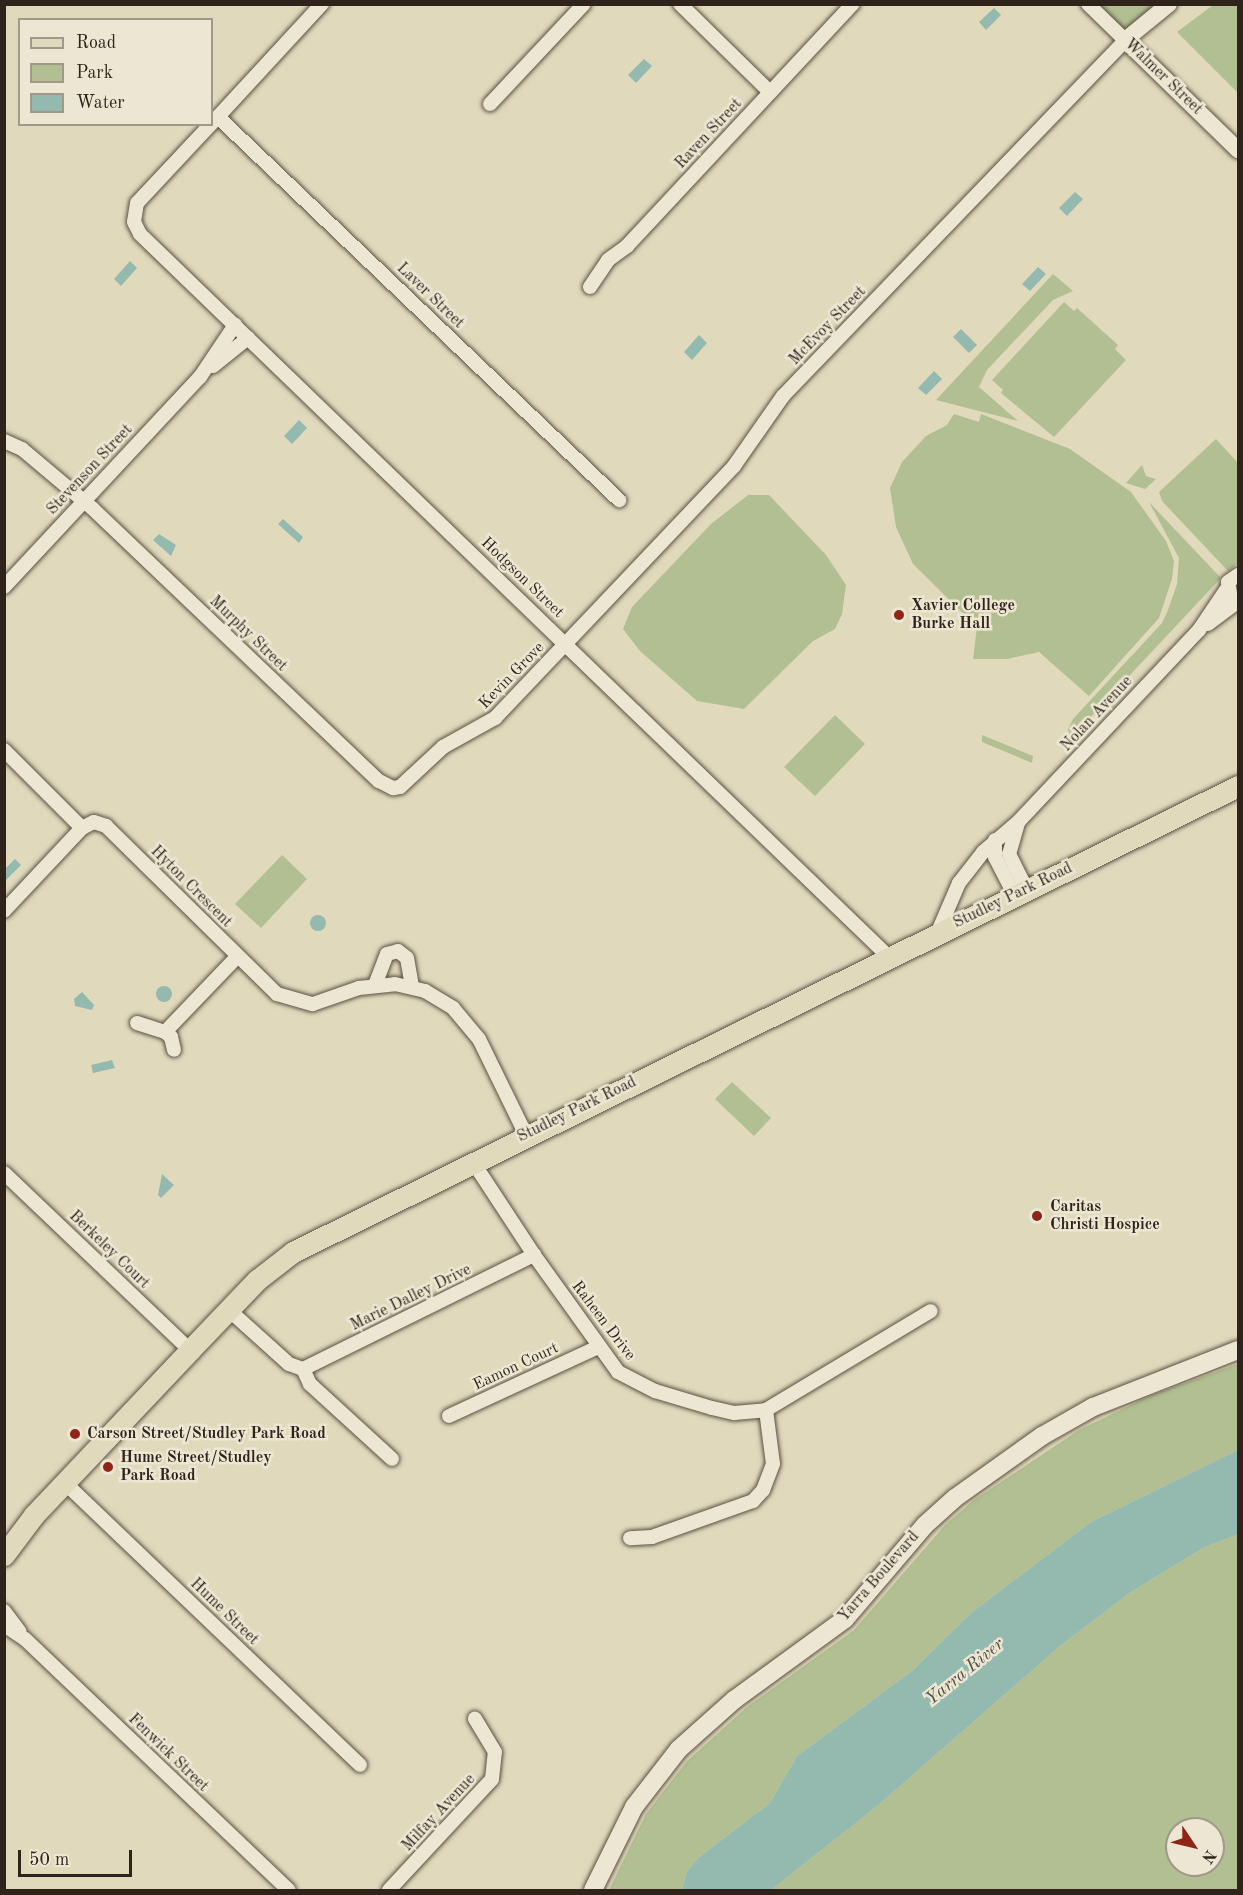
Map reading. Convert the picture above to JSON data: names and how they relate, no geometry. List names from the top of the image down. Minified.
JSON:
{"streets":{"main road":["Studley Park Road","Yarra Boulevard"],"street":["Walmer Street","Raven Street","Laver Street","McEvoy Street","Stevenson Street","Hodgson Street","Murphy Street","Kevin Grove","Nolan Avenue","Hyton Crescent","Berkeley Court","Marie Dalley Drive","Raheen Drive","Eamon Court","Hume Street","Fenwick Street","Milfay Avenue"]},"crossings":[["Walmer Street","McEvoy Street"],["McEvoy Street","Hodgson Street"],["McEvoy Street","Kevin Grove"],["Stevenson Street","Hodgson Street"],["Stevenson Street","Murphy Street"],["Hodgson Street","Kevin Grove"],["Hodgson Street","Studley Park Road"],["Murphy Street","Kevin Grove"],["Nolan Avenue","Studley Park Road"],["Hyton Crescent","Studley Park Road"],["Studley Park Road","Berkeley Court"],["Studley Park Road","Raheen Drive"],["Studley Park Road","Hume Street"],["Marie Dalley Drive","Raheen Drive"],["Raheen Drive","Eamon Court"]],"water":["Yarra River"],"places":["Xavier College Burke Hall","Caritas Christi Hospice","Carson Street/Studley Park Road","Hume Street/Studley Park Road"],"legend":["Road","Park","Water"],"scale_bar":"50 m","north":"bottom right"}
